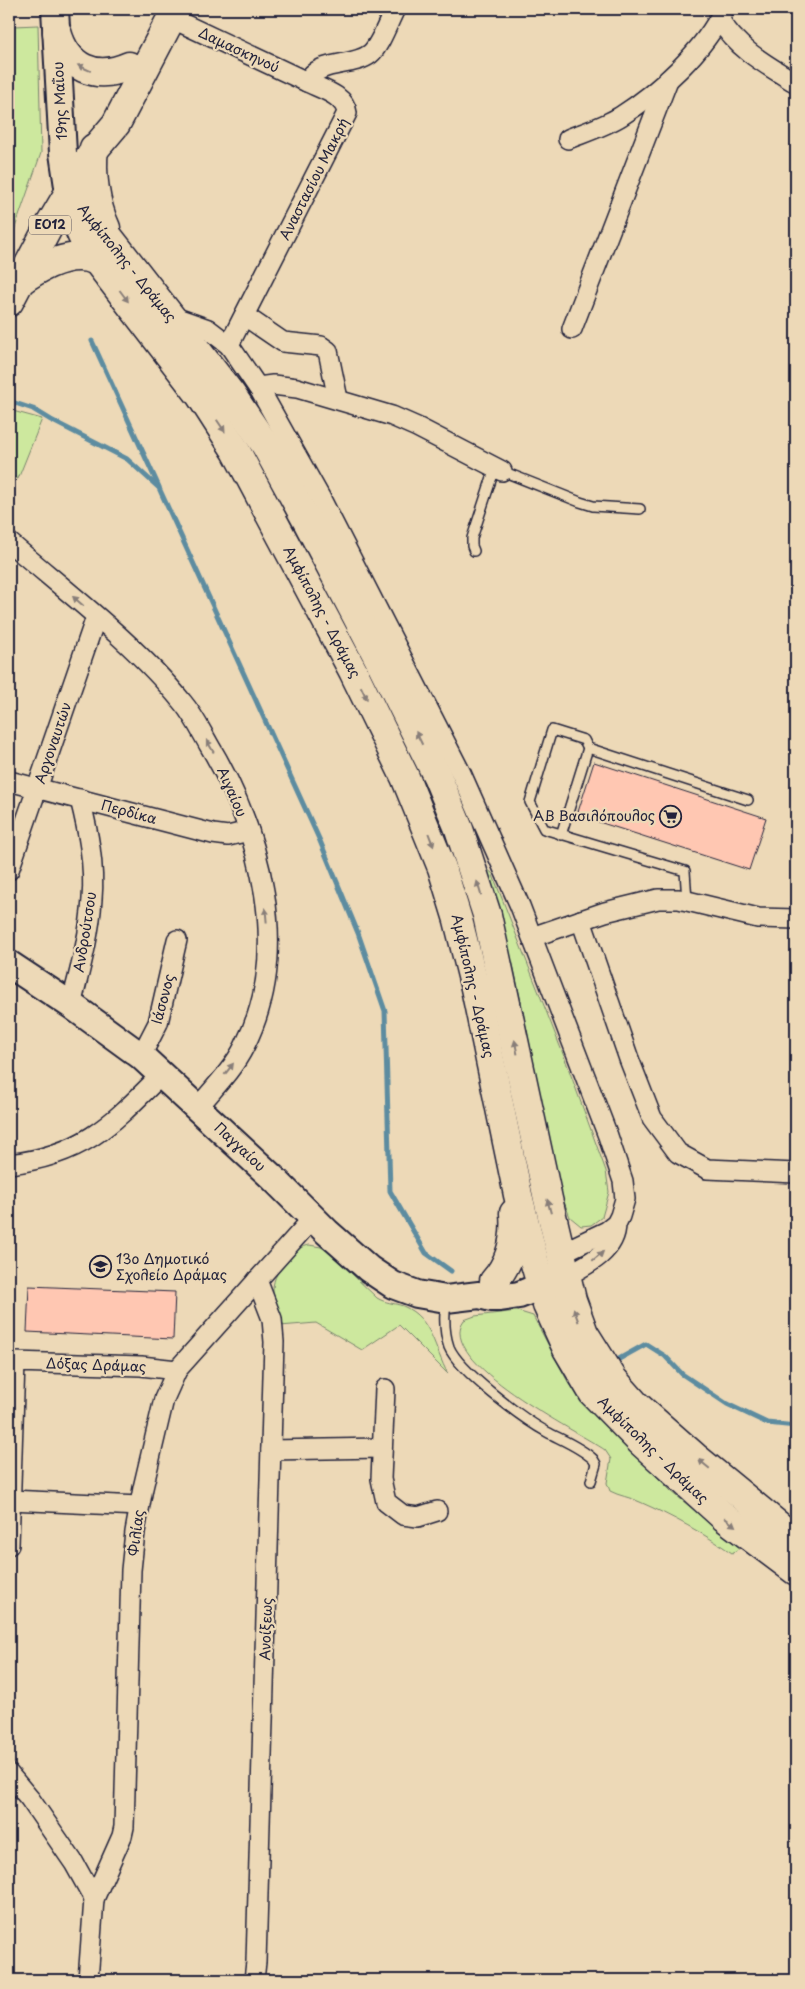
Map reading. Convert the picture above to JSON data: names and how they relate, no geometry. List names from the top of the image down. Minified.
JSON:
{"streets":{"main road":["19ης Μαΐου","ΕΟ12","Αμφίπολης - Δράμας","Παγγαίου"],"street":["Δαμασκηνού","Αναστασίου Μακρή","Αργοναυτών","Αιγαίου","Περδίκα","Ανδρούτσου","Ιάσονος","Δόξας Δράμας","Φιλίας","Ανοίξεως"]},"crossings":[["Δαμασκηνού","Αναστασίου Μακρή"],["Δαμασκηνού","ΕΟ12"],["19ης Μαΐου","ΕΟ12"],["19ης Μαΐου","Αμφίπολης - Δράμας"],["ΕΟ12","Αμφίπολης - Δράμας"],["Αργοναυτών","Αιγαίου"],["Αργοναυτών","Περδίκα"],["Αιγαίου","Περδίκα"],["Αιγαίου","Παγγαίου"],["Περδίκα","Ανδρούτσου"],["Ανδρούτσου","Παγγαίου"],["Ιάσονος","Παγγαίου"],["Παγγαίου","Φιλίας"],["Δόξας Δράμας","Φιλίας"],["Φιλίας","Ανοίξεως"]],"one_way":["Αιγαίου"],"places":{"supermarket":["ΑΒ Βασιλόπουλος"],"school or university":["13ο Δημοτικό Σχολείο Δράμας"]}}
